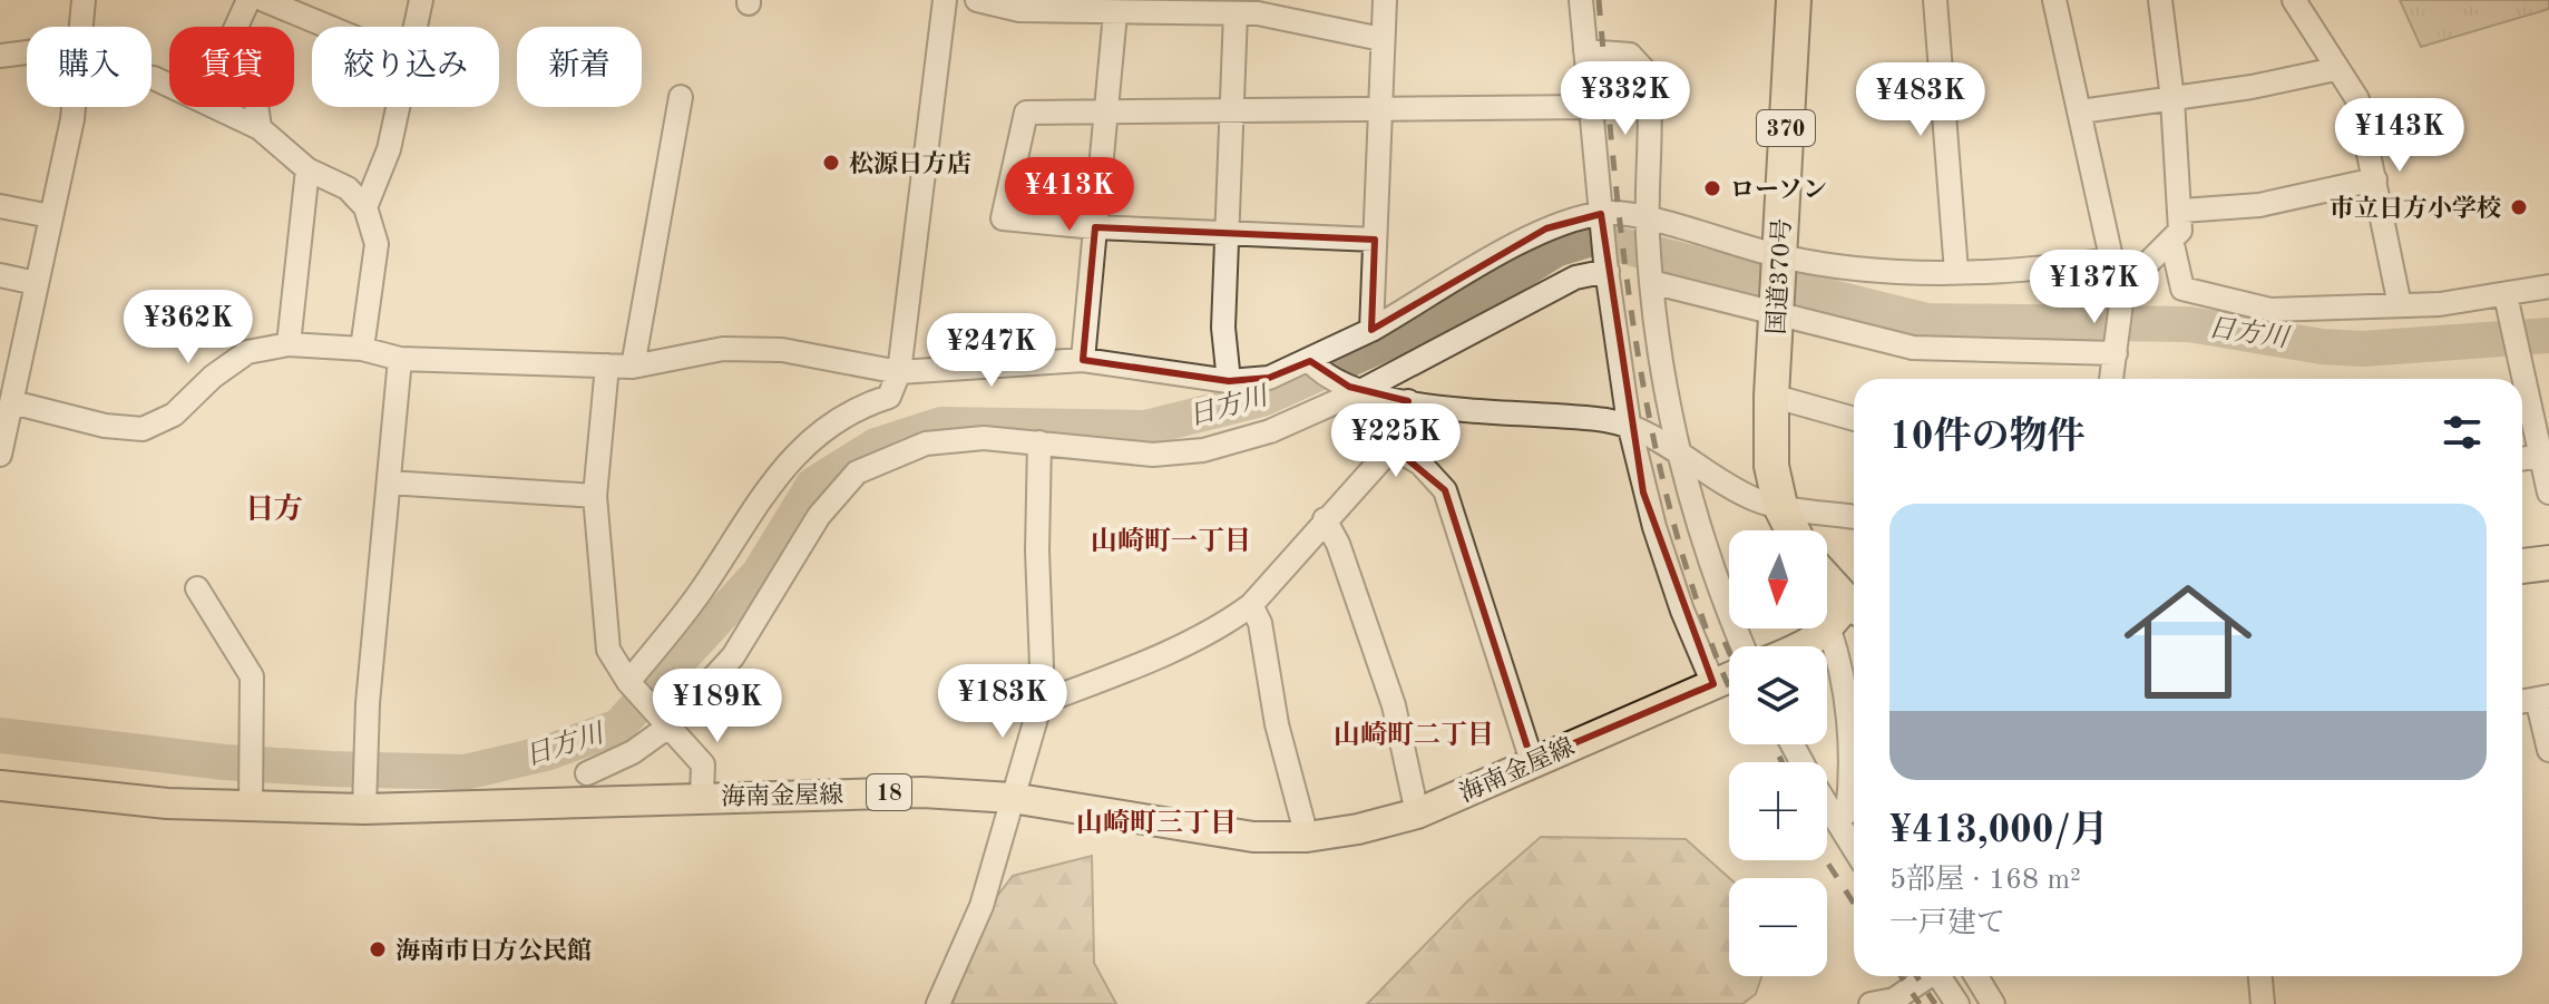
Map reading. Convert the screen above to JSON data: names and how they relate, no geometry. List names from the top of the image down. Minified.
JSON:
{"streets":{"highway":["370","国道370号"],"main road":["海南金屋線","18"]},"districts":["日方","山崎町一丁目","山崎町二丁目","山崎町三丁目"],"water":["日方川"],"places":["松源日方店","ローソン","市立日方小学校","海南市日方公民館"],"north":"bottom","page":{"chip":["購入","賃貸","絞り込み","新着"],"price":["¥332K","¥483K","¥143K","¥413K","¥137K","¥362K","¥247K","¥225K","¥183K","¥189K"],"heading":"10件の物件","list":[{"name":"¥413,000/月","note":"5部屋 · 168 m² · 一戸建て"}],"map_buttons":["+","−"]}}
